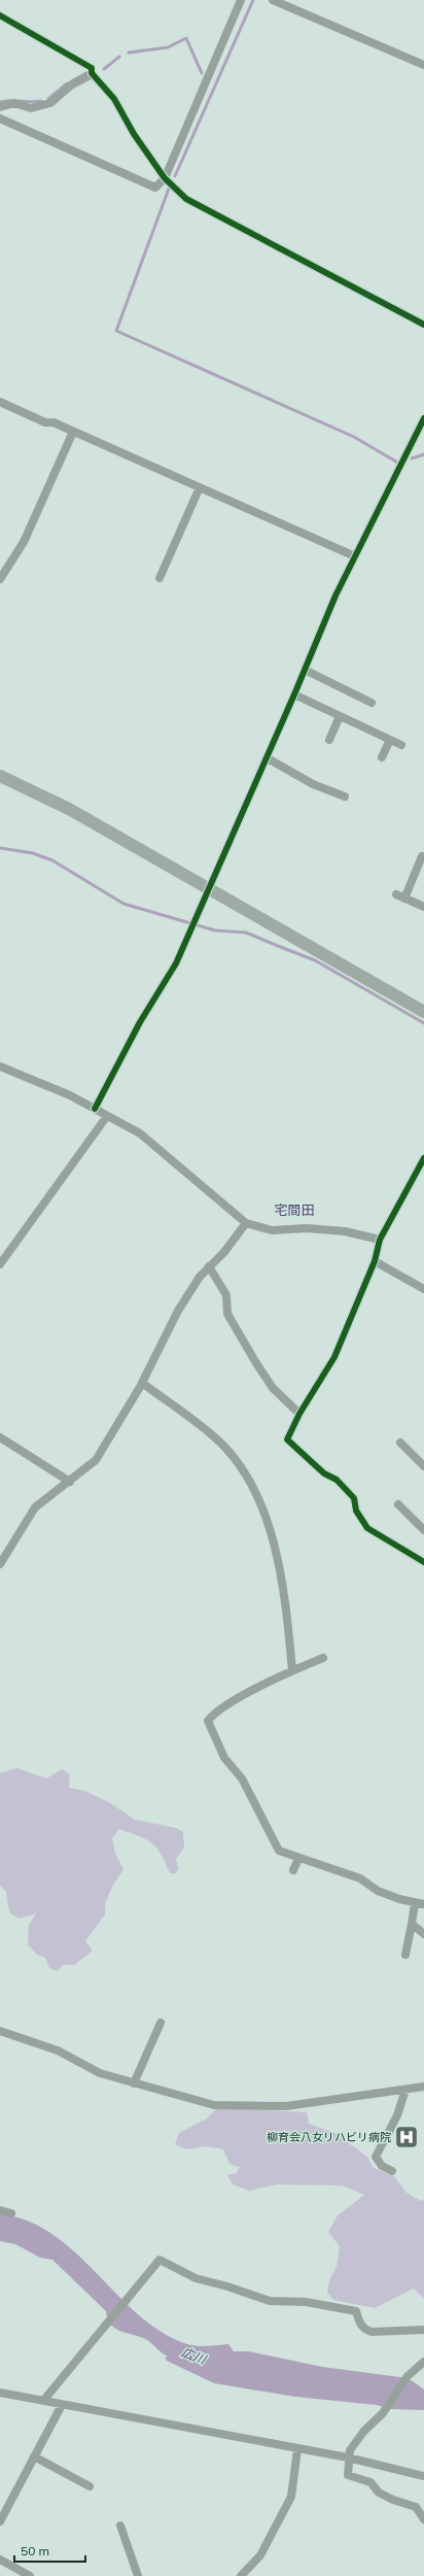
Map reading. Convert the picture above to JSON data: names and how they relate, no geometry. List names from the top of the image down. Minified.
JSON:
{"districts":["宅間田"],"water":["広川"],"places":{"hospital":["柳育会八女リハビリ病院"]},"scale_bar":"50 m"}
